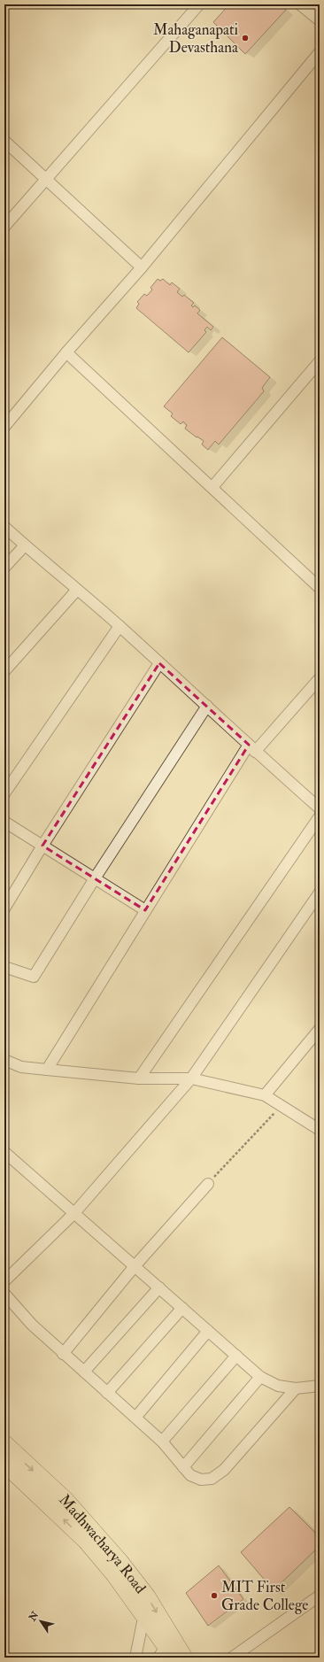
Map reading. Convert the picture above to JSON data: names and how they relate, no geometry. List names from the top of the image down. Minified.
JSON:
{"streets":{"main road":["Madhwacharya Road"]},"places":["Mahaganapati Devasthana","MIT First Grade College"],"north":"top left"}
